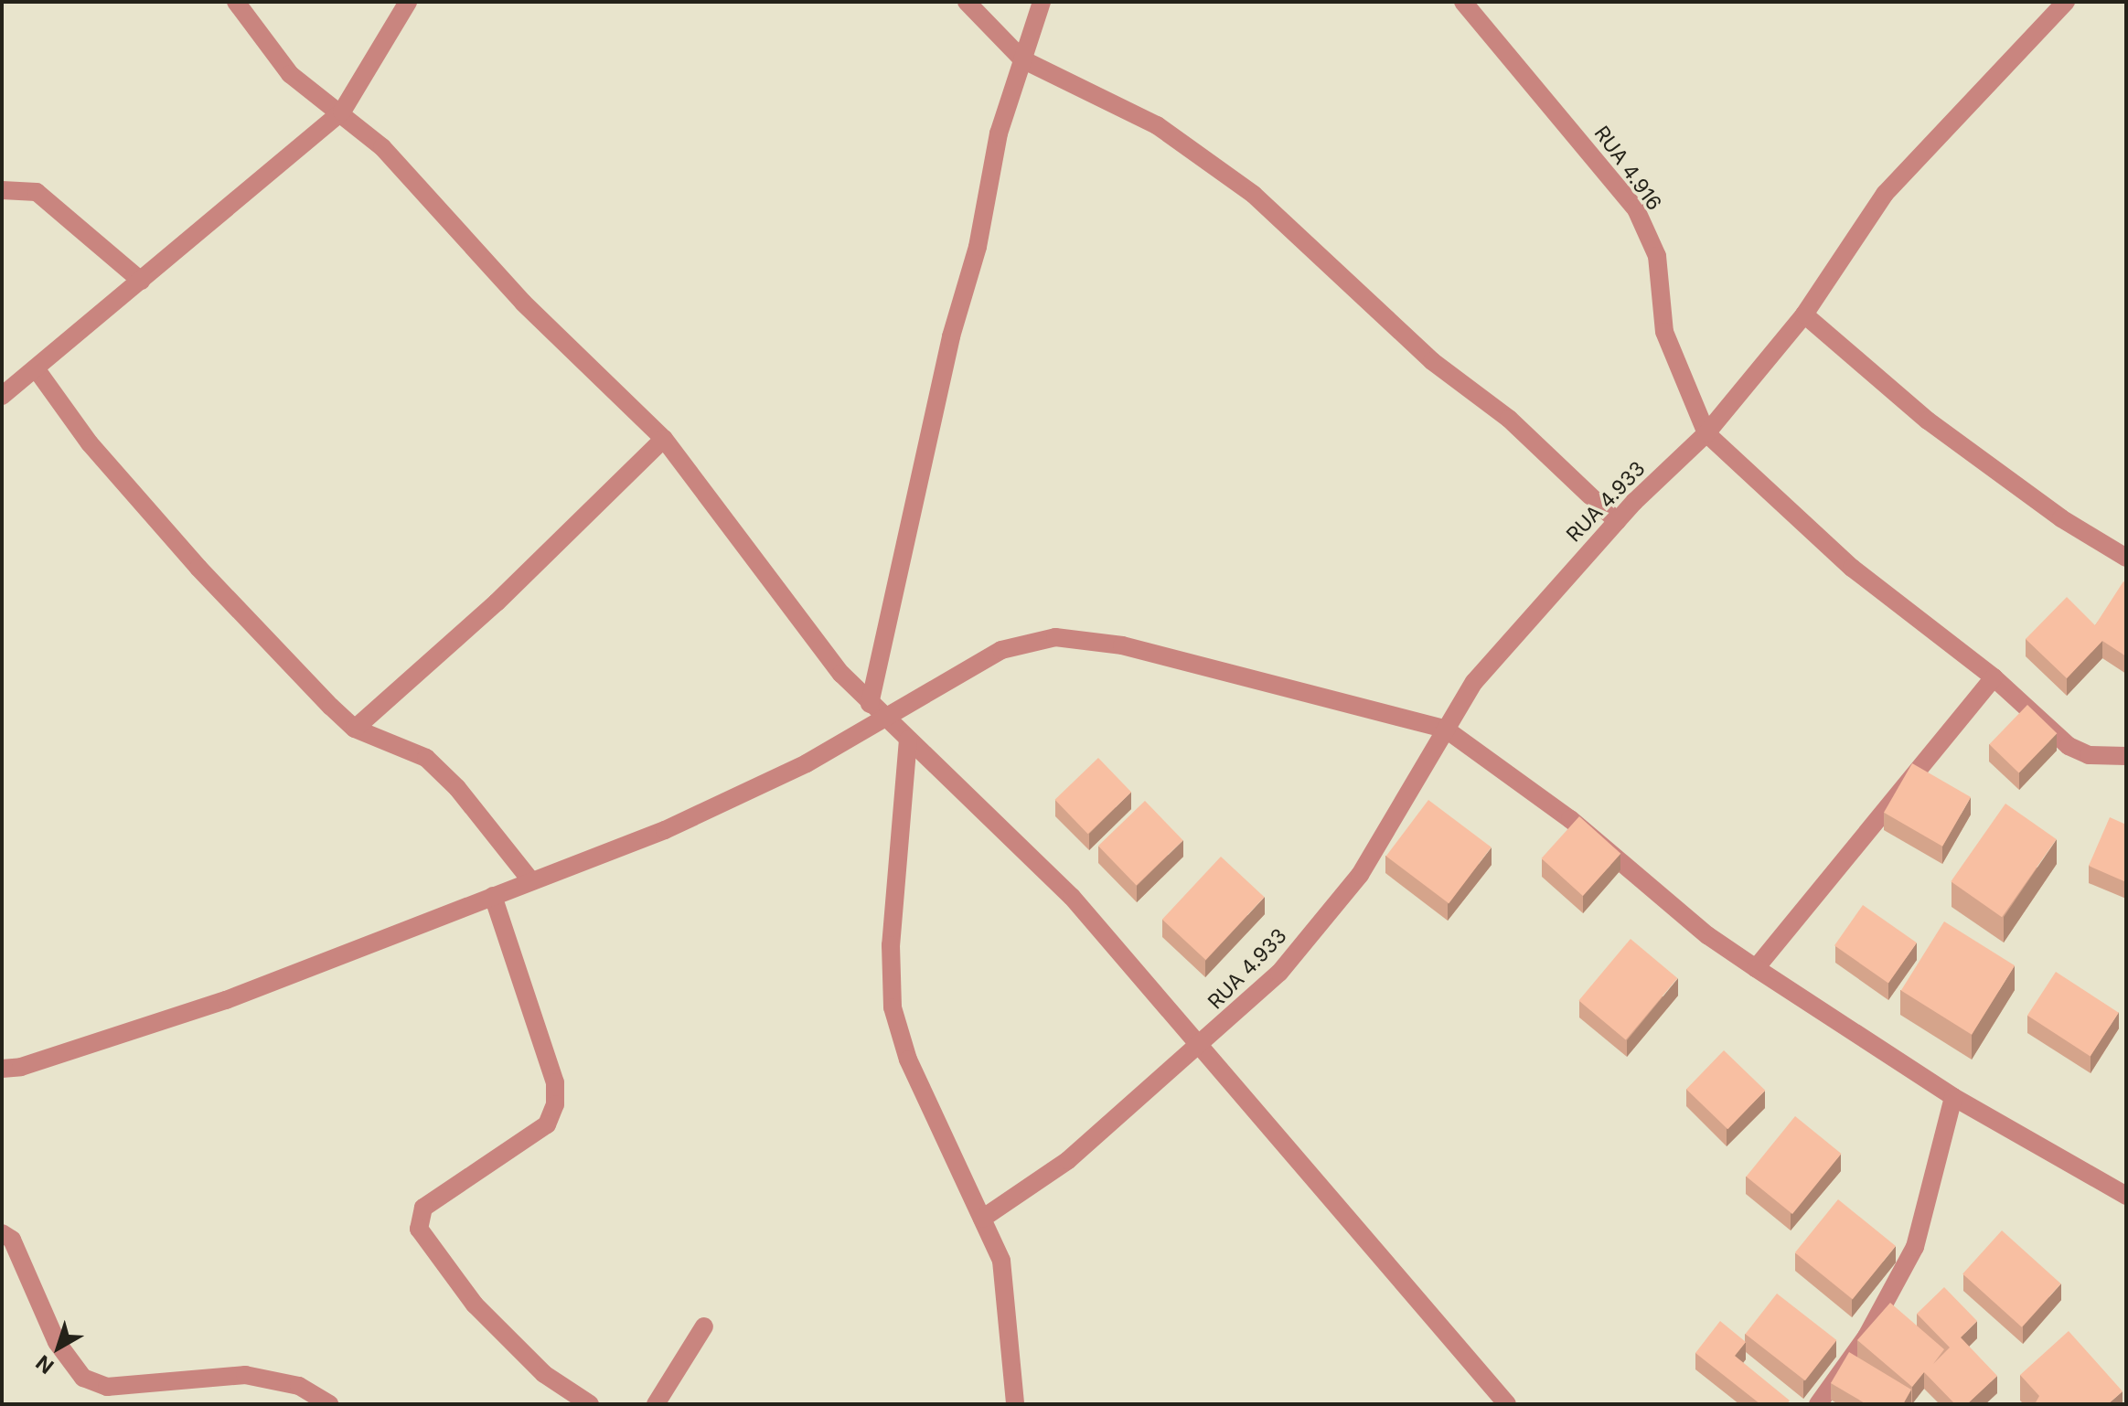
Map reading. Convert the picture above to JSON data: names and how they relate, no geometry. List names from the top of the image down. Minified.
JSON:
{"streets":{"street":["RUA 4.916","RUA 4.933"]},"crossings":[["RUA 4.916","RUA 4.933"]],"north":"bottom left"}
